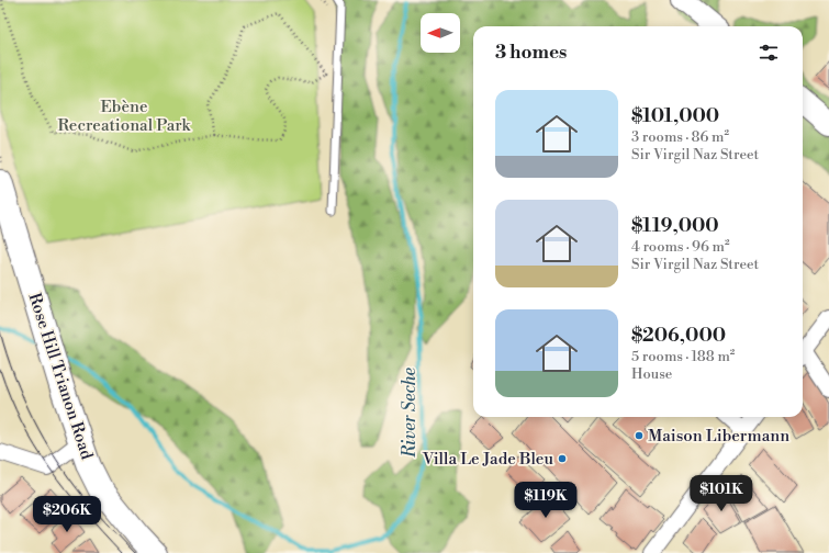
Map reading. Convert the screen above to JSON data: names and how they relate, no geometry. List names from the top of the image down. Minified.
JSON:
{"streets":{"main road":["Rose Hill Trianon Road"]},"water":["River Seche"],"parks":["Ebène Recreational Park"],"places":["Maison Libermann","Villa Le Jade Bleu"],"north":"left","page":{"heading":"3 homes","list":[{"name":"$101,000","note":"3 rooms · 86 m² · Sir Virgil Naz Street"},{"name":"$119,000","note":"4 rooms · 96 m² · Sir Virgil Naz Street"},{"name":"$206,000","note":"5 rooms · 188 m² · House"}],"price":["$101K","$119K","$206K"]}}
